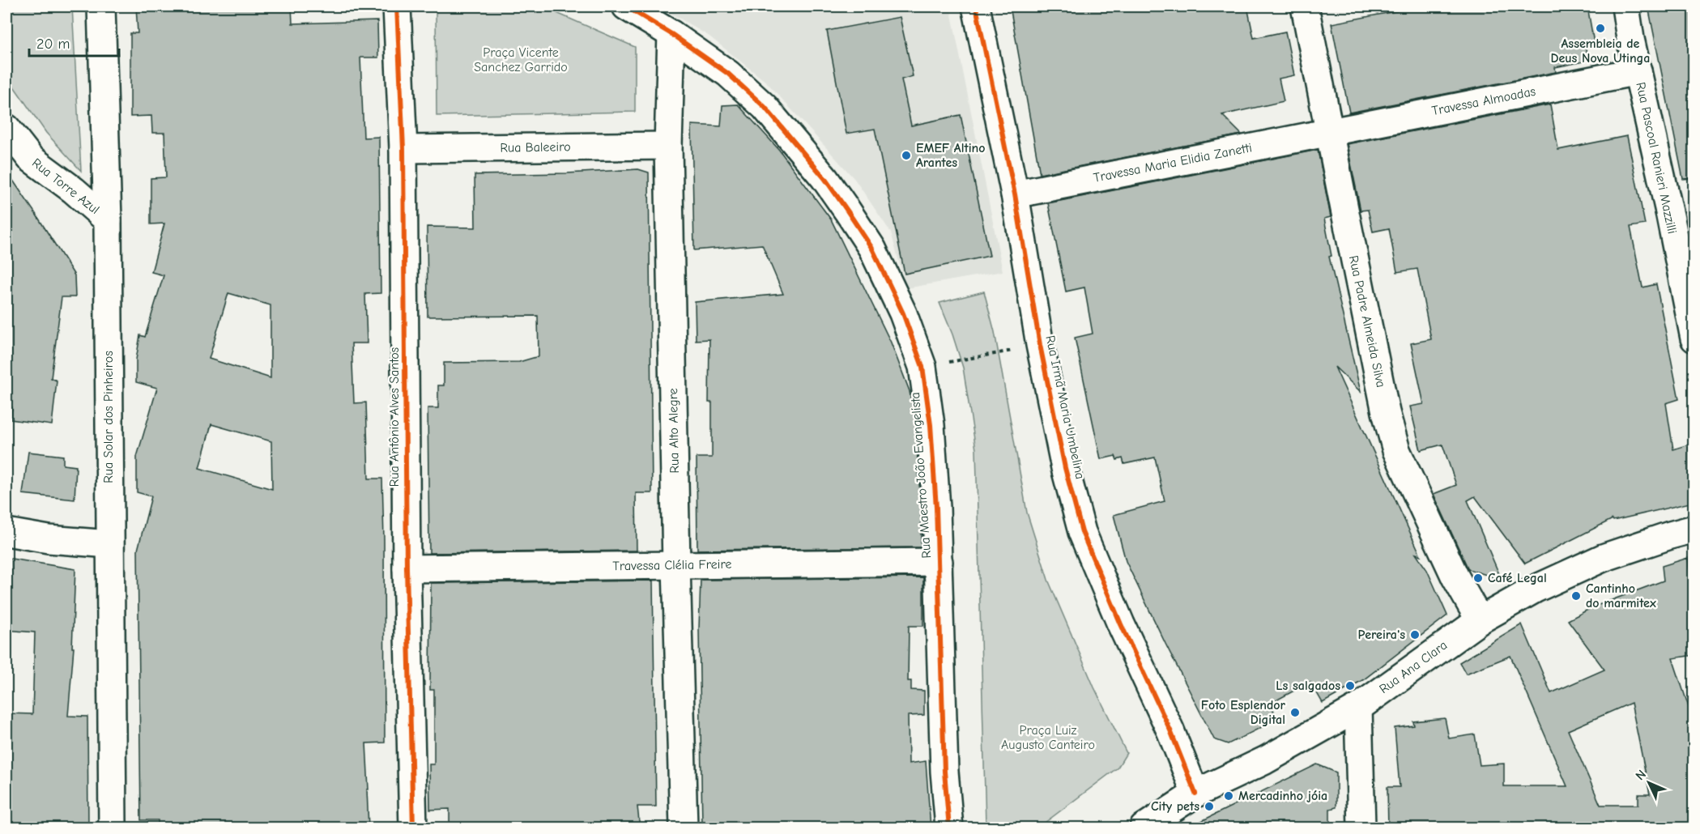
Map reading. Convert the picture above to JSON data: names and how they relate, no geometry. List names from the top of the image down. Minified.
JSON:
{"streets":{"street":["Travessa Almoadas","Rua Baleeiro","Rua Pascoal Ranieri Mazzilli","Travessa Maria Elidia Zanetti","Rua Torre Azul","Rua Padre Almeida Silva","Rua Irmã Maria Umbelina","Rua Solar dos Pinheiros","Rua Antônio Alves Santos","Rua Alto Alegre","Rua Maestro João Evangelista","Travessa Clélia Freire","Rua Ana Clara"]},"crossings":[["Travessa Almoadas","Rua Pascoal Ranieri Mazzilli"],["Travessa Almoadas","Travessa Maria Elidia Zanetti"],["Travessa Almoadas","Rua Padre Almeida Silva"],["Rua Baleeiro","Rua Antônio Alves Santos"],["Rua Baleeiro","Rua Alto Alegre"],["Travessa Maria Elidia Zanetti","Rua Padre Almeida Silva"],["Travessa Maria Elidia Zanetti","Rua Irmã Maria Umbelina"],["Rua Torre Azul","Rua Solar dos Pinheiros"],["Rua Padre Almeida Silva","Rua Ana Clara"],["Rua Irmã Maria Umbelina","Rua Ana Clara"],["Rua Antônio Alves Santos","Travessa Clélia Freire"],["Rua Alto Alegre","Rua Maestro João Evangelista"],["Rua Alto Alegre","Travessa Clélia Freire"],["Rua Maestro João Evangelista","Travessa Clélia Freire"]],"parks":["Praça Vicente Sanchez Garrido","Praça Luiz Augusto Canteiro"],"places":["Assembleia de Deus Nova Utinga","EMEF Altino Arantes","Café Legal","Cantinho do marmitex","Pereira's","Ls salgados","Foto Esplendor Digital","Mercadinho jóia","City pets"],"scale_bar":"20 m","north":"top left"}
